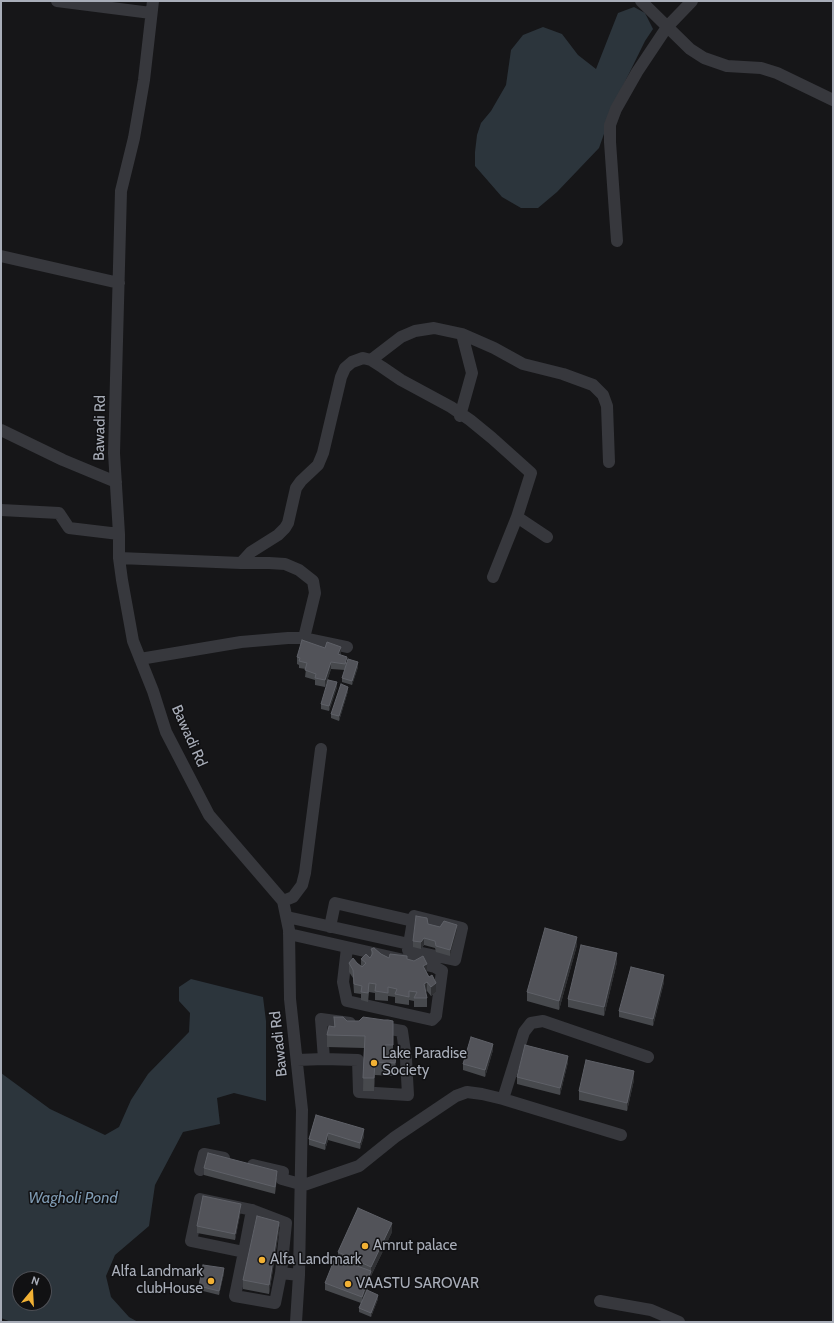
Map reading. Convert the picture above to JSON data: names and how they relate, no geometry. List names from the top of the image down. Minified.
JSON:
{"streets":{"street":["Bawadi Rd"]},"water":["Wagholi Pond"],"places":["Lake Paradise Society","Amrut palace","Alfa Landmark","Alfa Landmark clubHouse","VAASTU SAROVAR"],"north":"top"}
